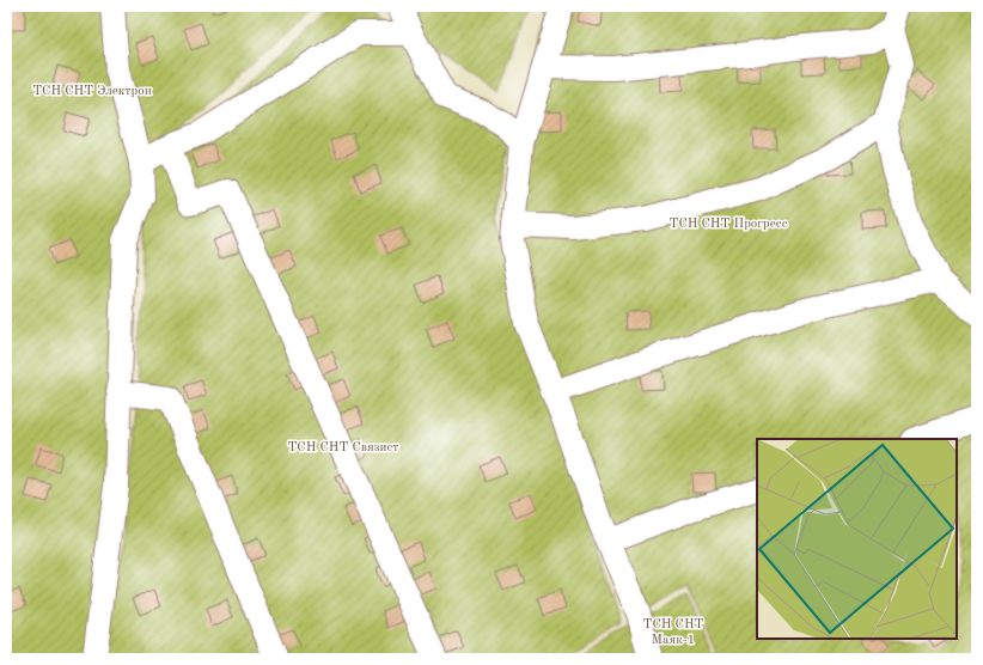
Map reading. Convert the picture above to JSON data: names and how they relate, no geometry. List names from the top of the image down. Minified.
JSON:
{"parks":["ТСН СНТ Электрон","ТСН СНТ Прогресс","ТСН СНТ Связист","ТСН СНТ Маяк-1"]}
